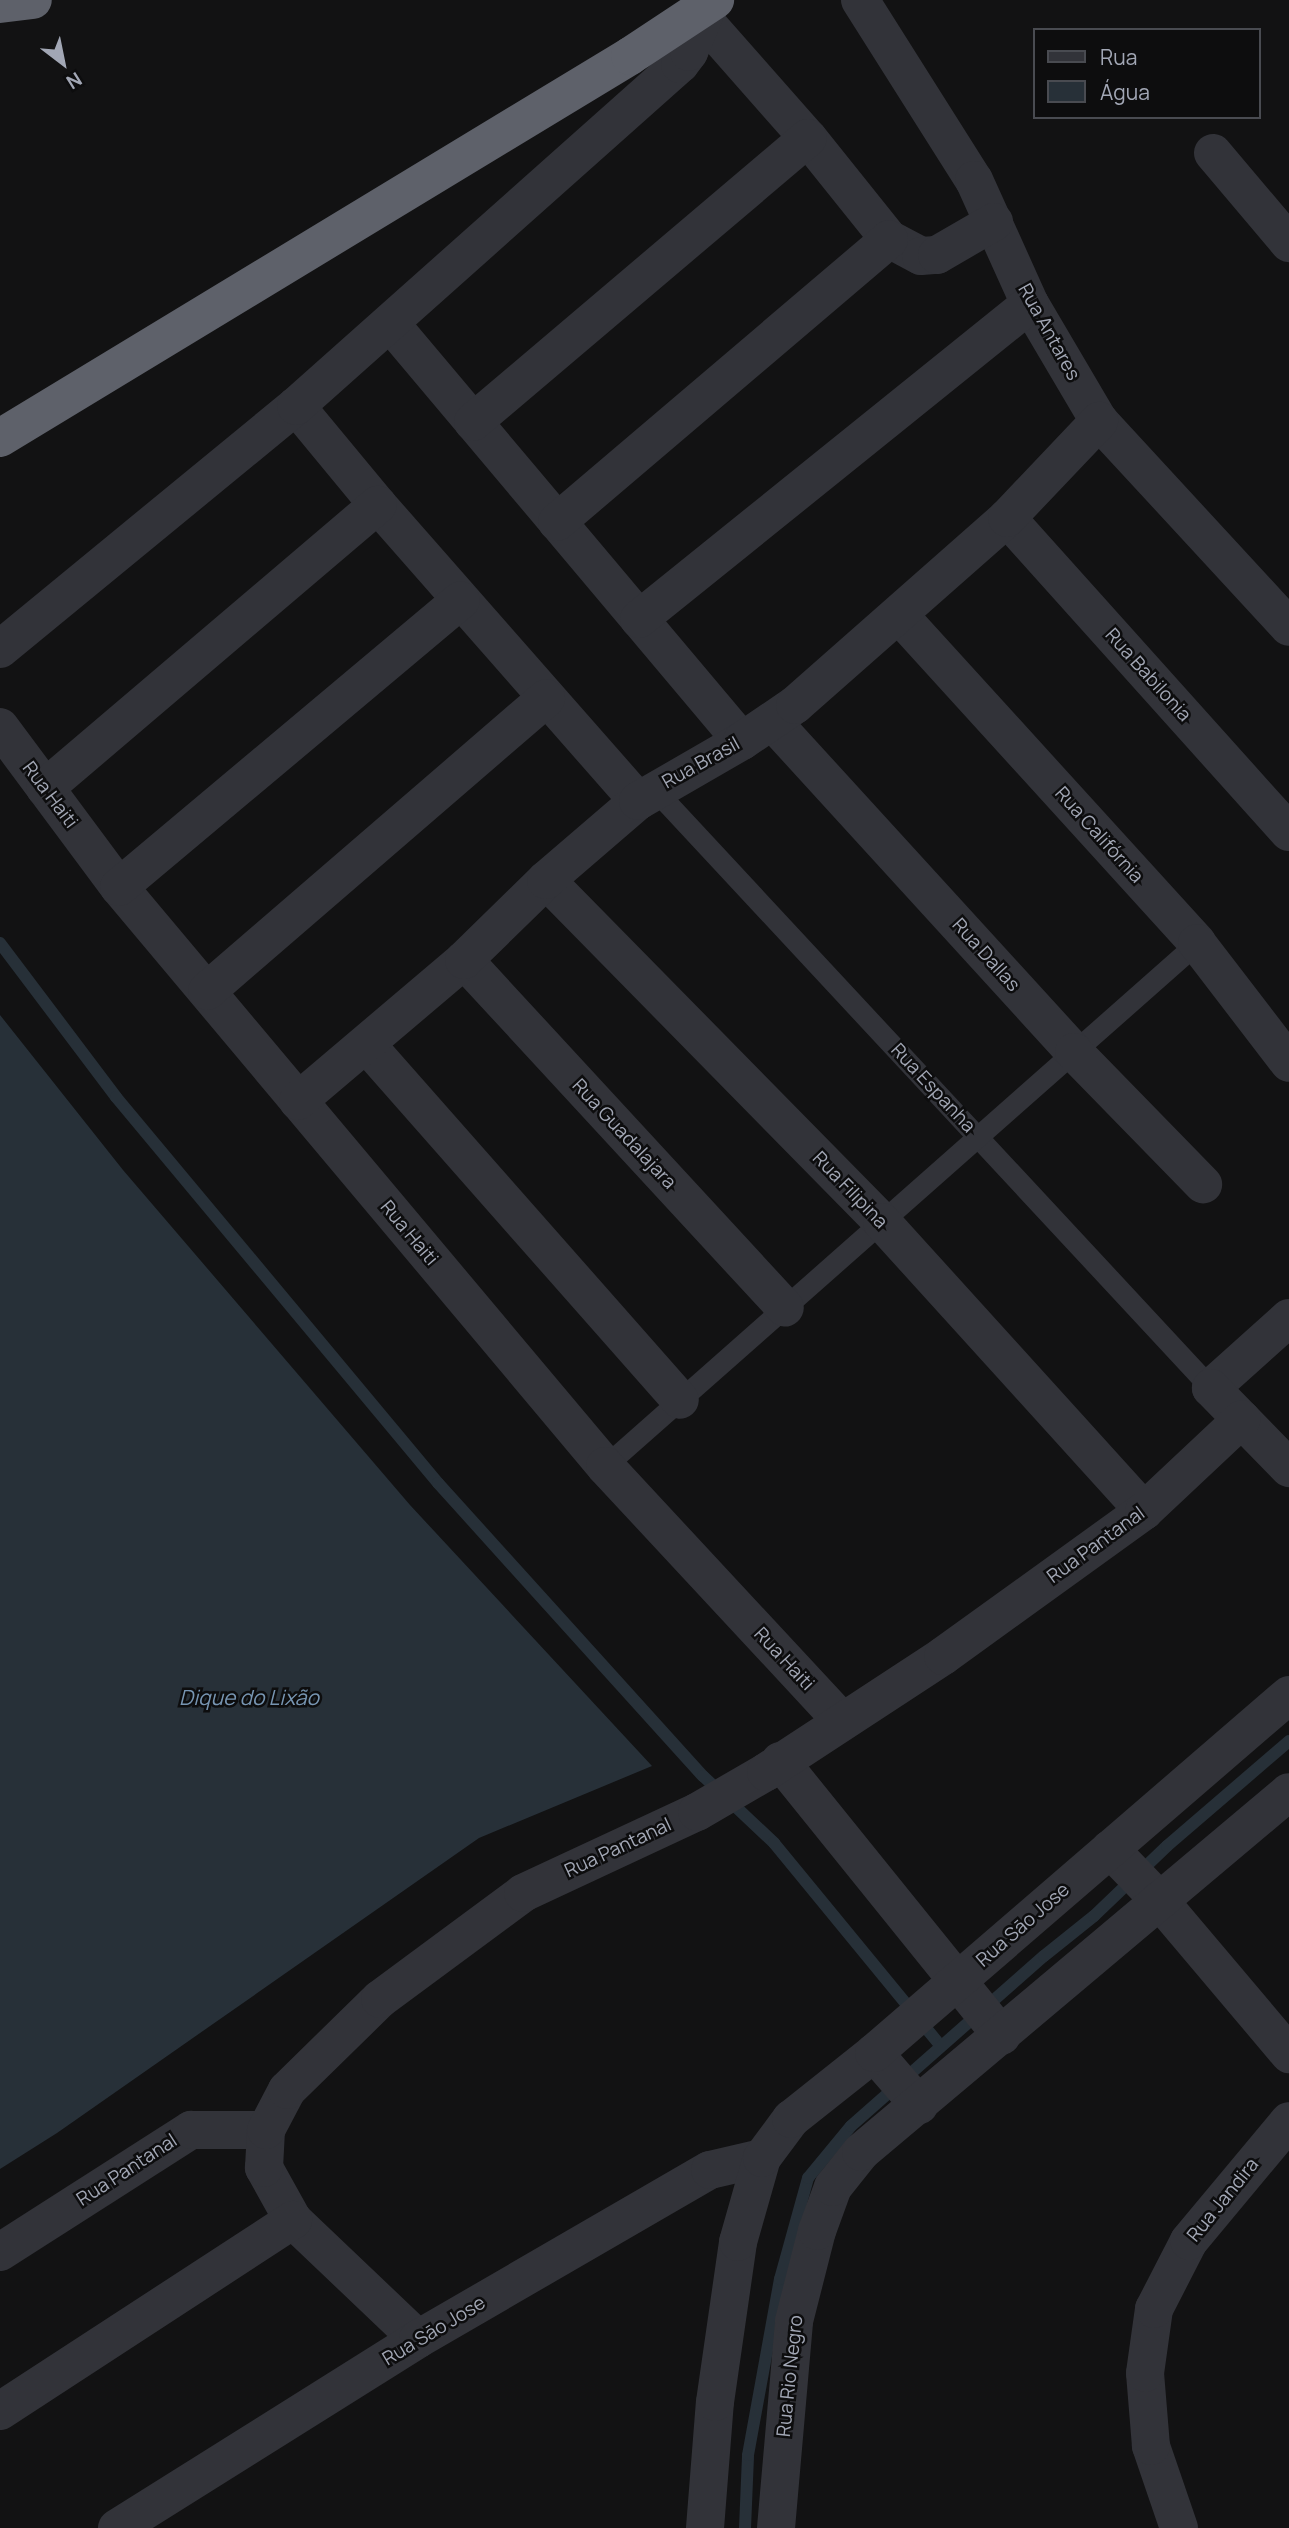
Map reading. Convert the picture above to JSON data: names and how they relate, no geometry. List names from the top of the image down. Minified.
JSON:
{"streets":{"street":["Rua Antares","Rua Babilonia","Rua Brasil","Rua Haiti","Rua Califórnia","Rua Dallas","Rua Guadalajara","Rua Filipina","Rua Pantanal","Rua Sāo Jose","Rua Jandira","Rua Rio Negro"],"lane":["Rua Espanha"]},"crossings":[["Rua Antares","Rua Brasil"],["Rua Babilonia","Rua Brasil"],["Rua Brasil","Rua Haiti"],["Rua Brasil","Rua Califórnia"],["Rua Brasil","Rua Dallas"],["Rua Brasil","Rua Espanha"],["Rua Brasil","Rua Guadalajara"],["Rua Brasil","Rua Filipina"],["Rua Haiti","Rua Pantanal"],["Rua Filipina","Rua Pantanal"],["Rua Sāo Jose","Rua Rio Negro"]],"water":["Dique do Lixão"],"legend":["Rua","Água"],"north":"bottom right"}
